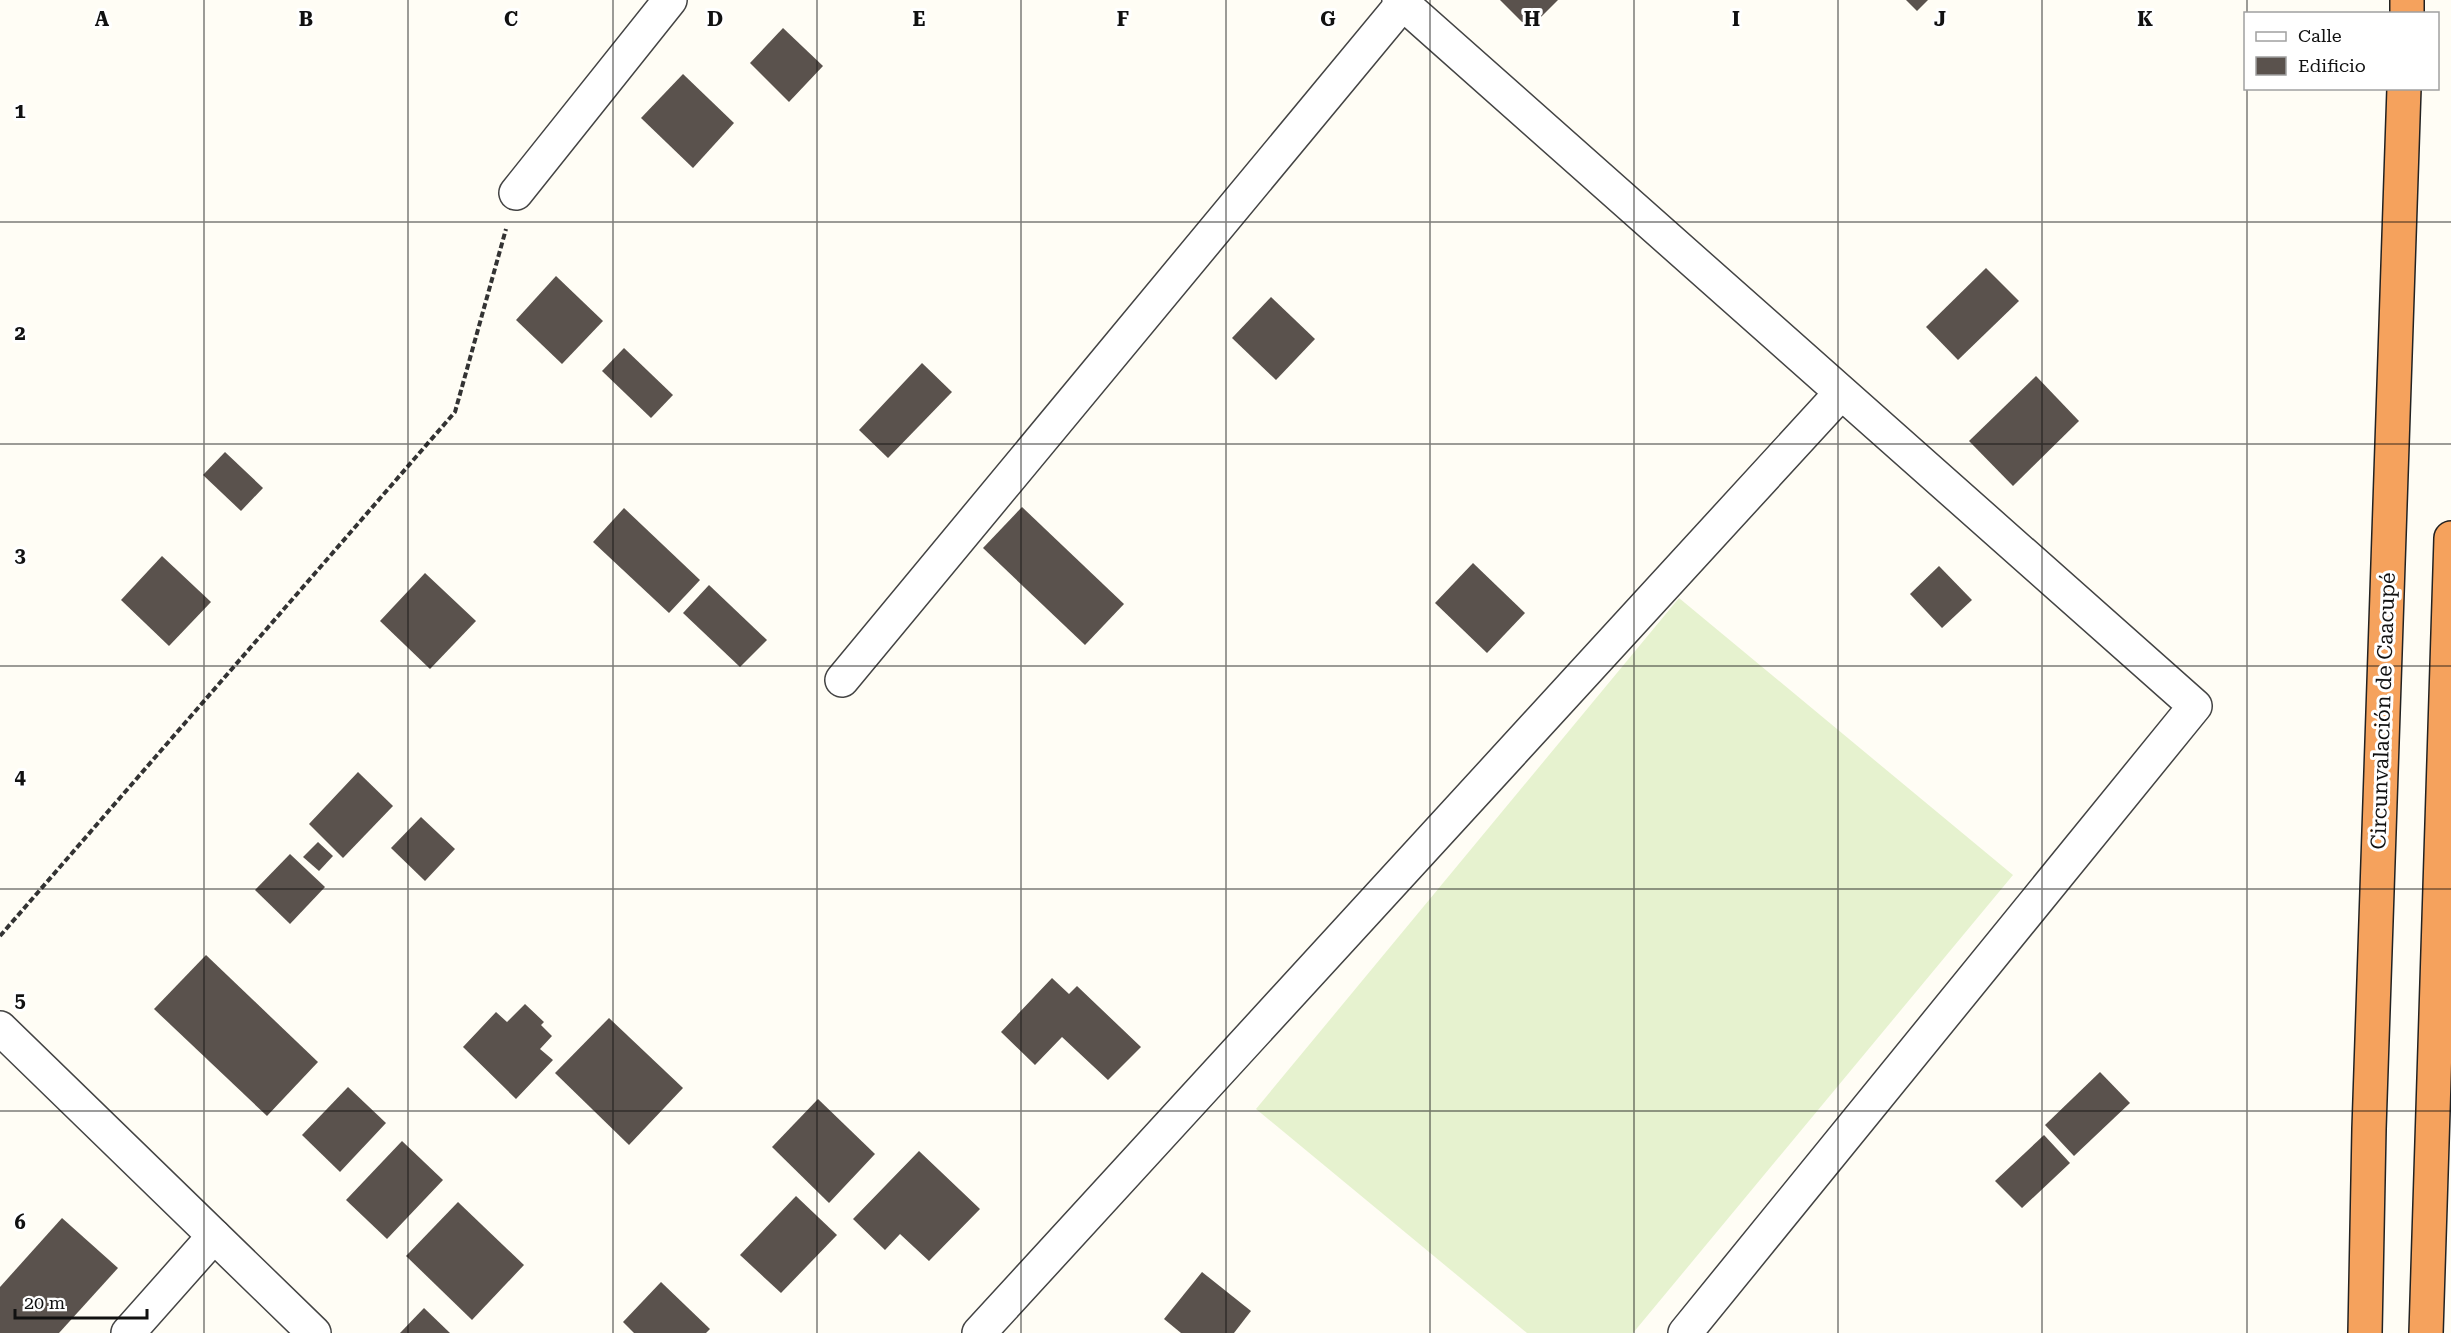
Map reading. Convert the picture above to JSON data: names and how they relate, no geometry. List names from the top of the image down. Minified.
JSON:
{"streets":{"highway":["Circunvalación de Caacupé"]},"legend":["Calle","Edificio"],"scale_bar":"20 m","grid":{"columns":["A","B","C","D","E","F","G","H","I","J","K"],"rows":["1","2","3","4","5","6"]}}
